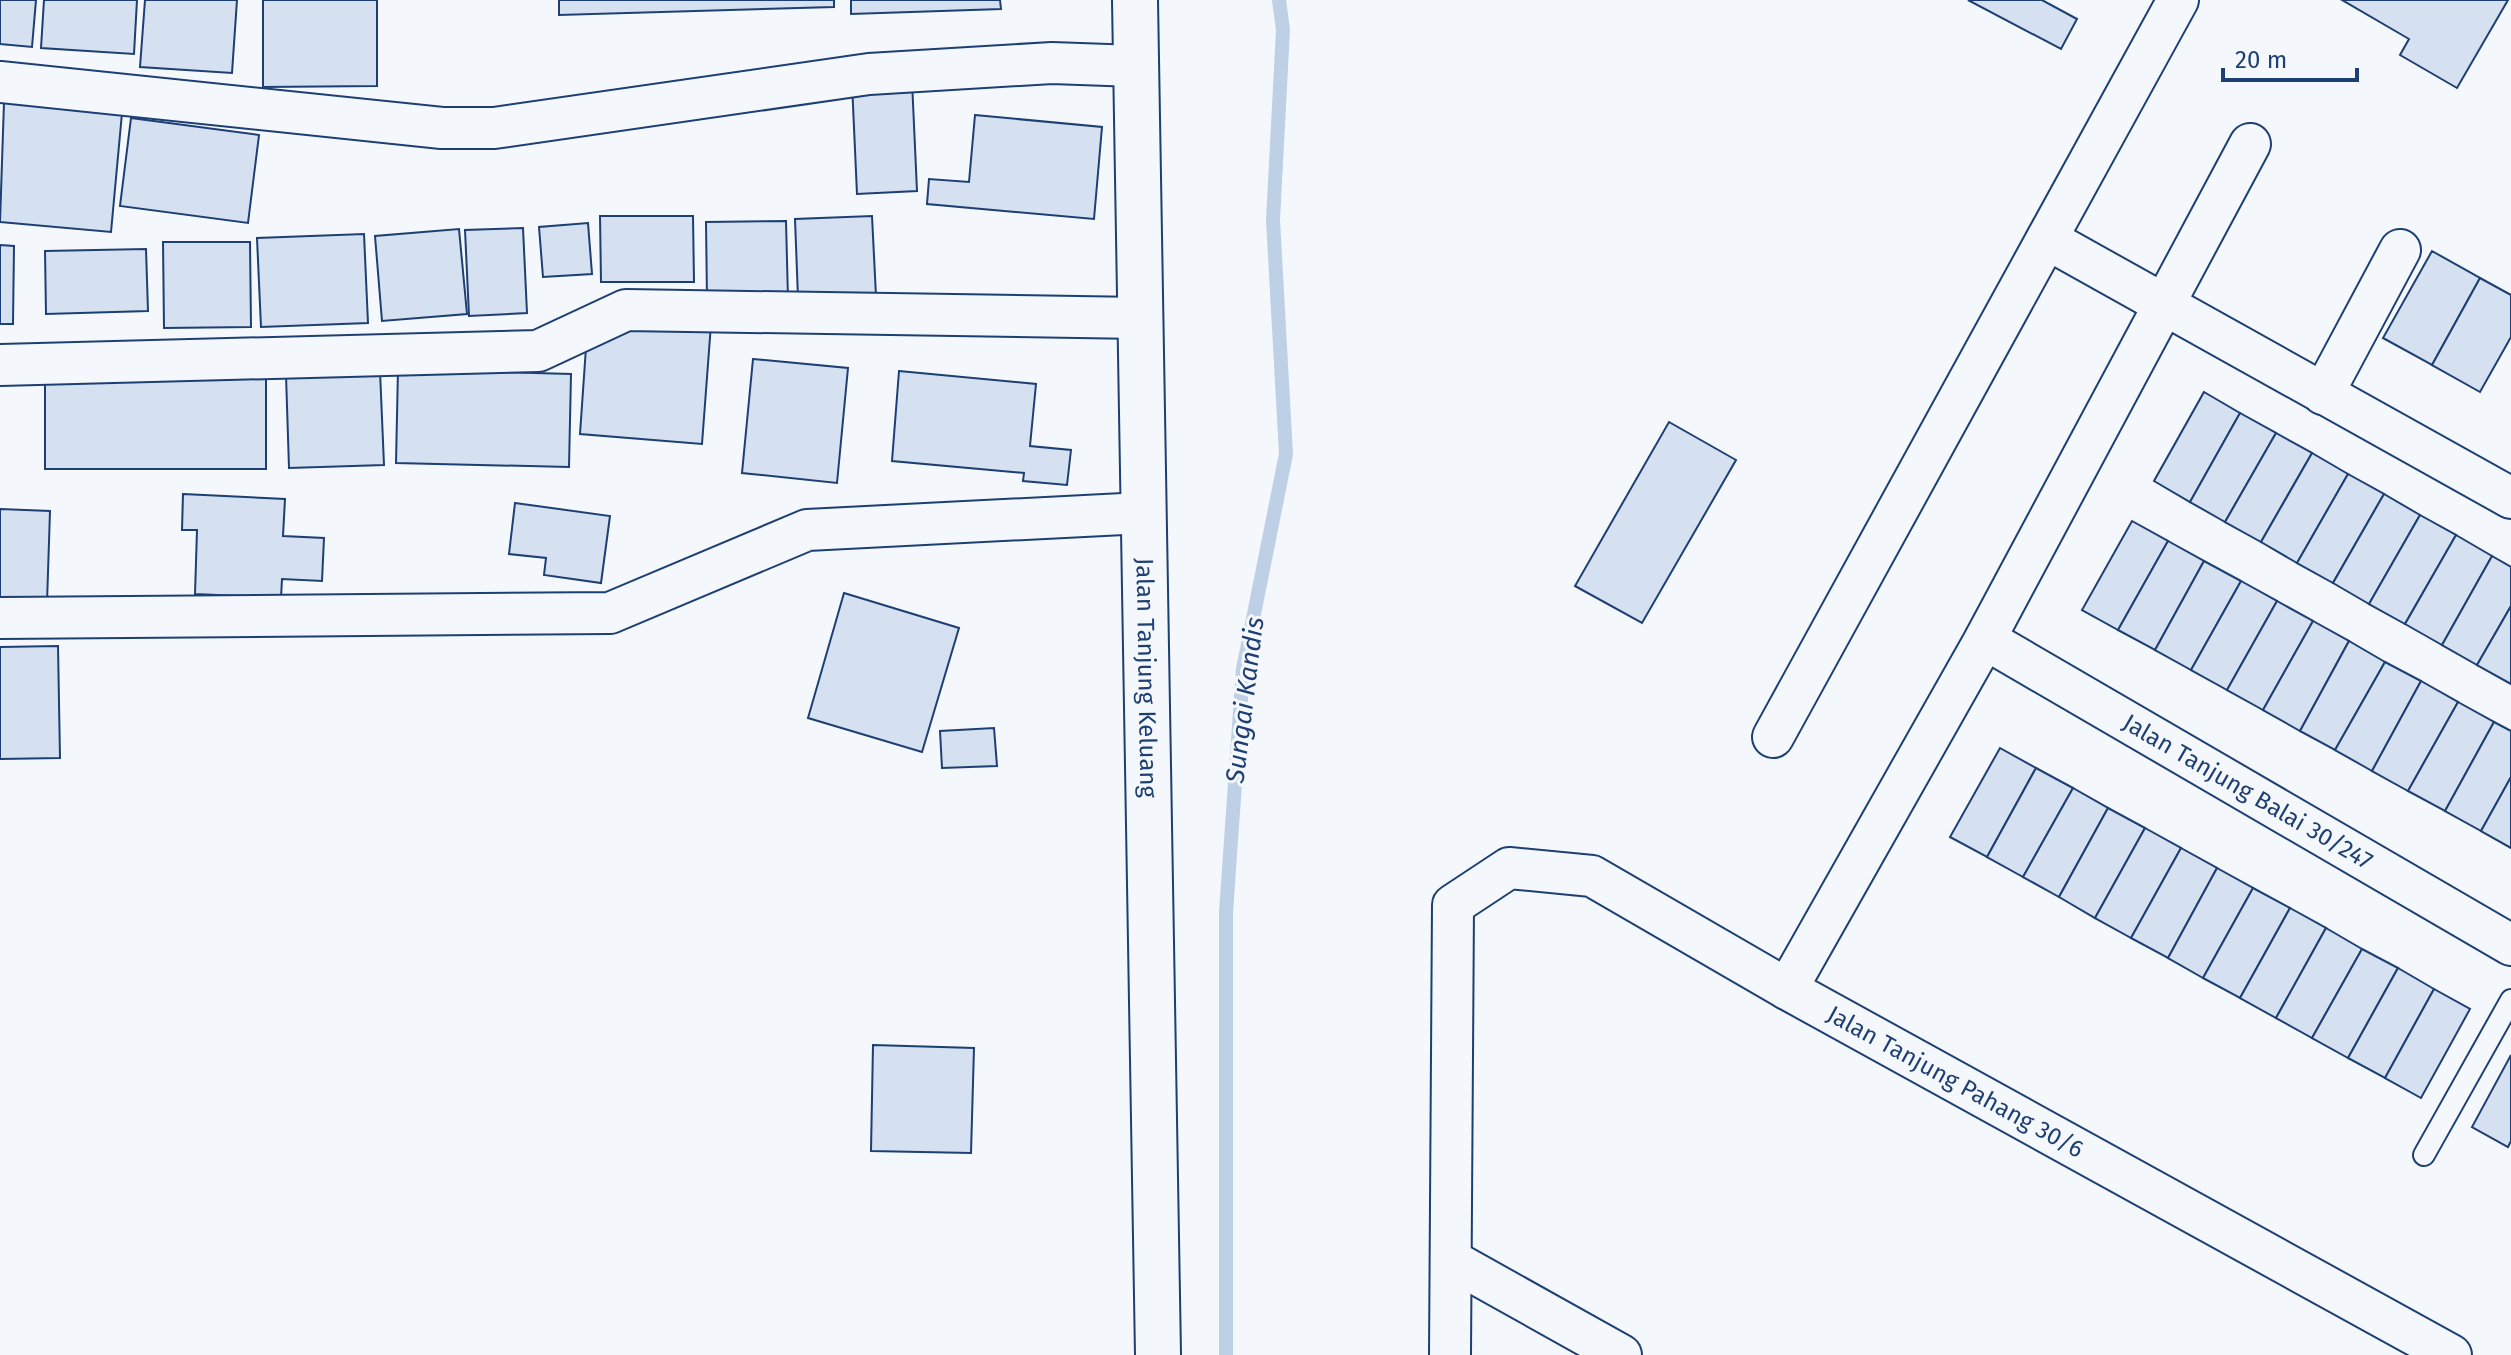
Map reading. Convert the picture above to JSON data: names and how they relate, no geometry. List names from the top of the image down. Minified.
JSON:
{"streets":{"main road":["Jalan Tanjung Keluang"],"street":["Jalan Tanjung Balai 30/247","Jalan Tanjung Pahang 30/6"]},"water":["Sungai Kandis"],"scale_bar":"20 m"}
